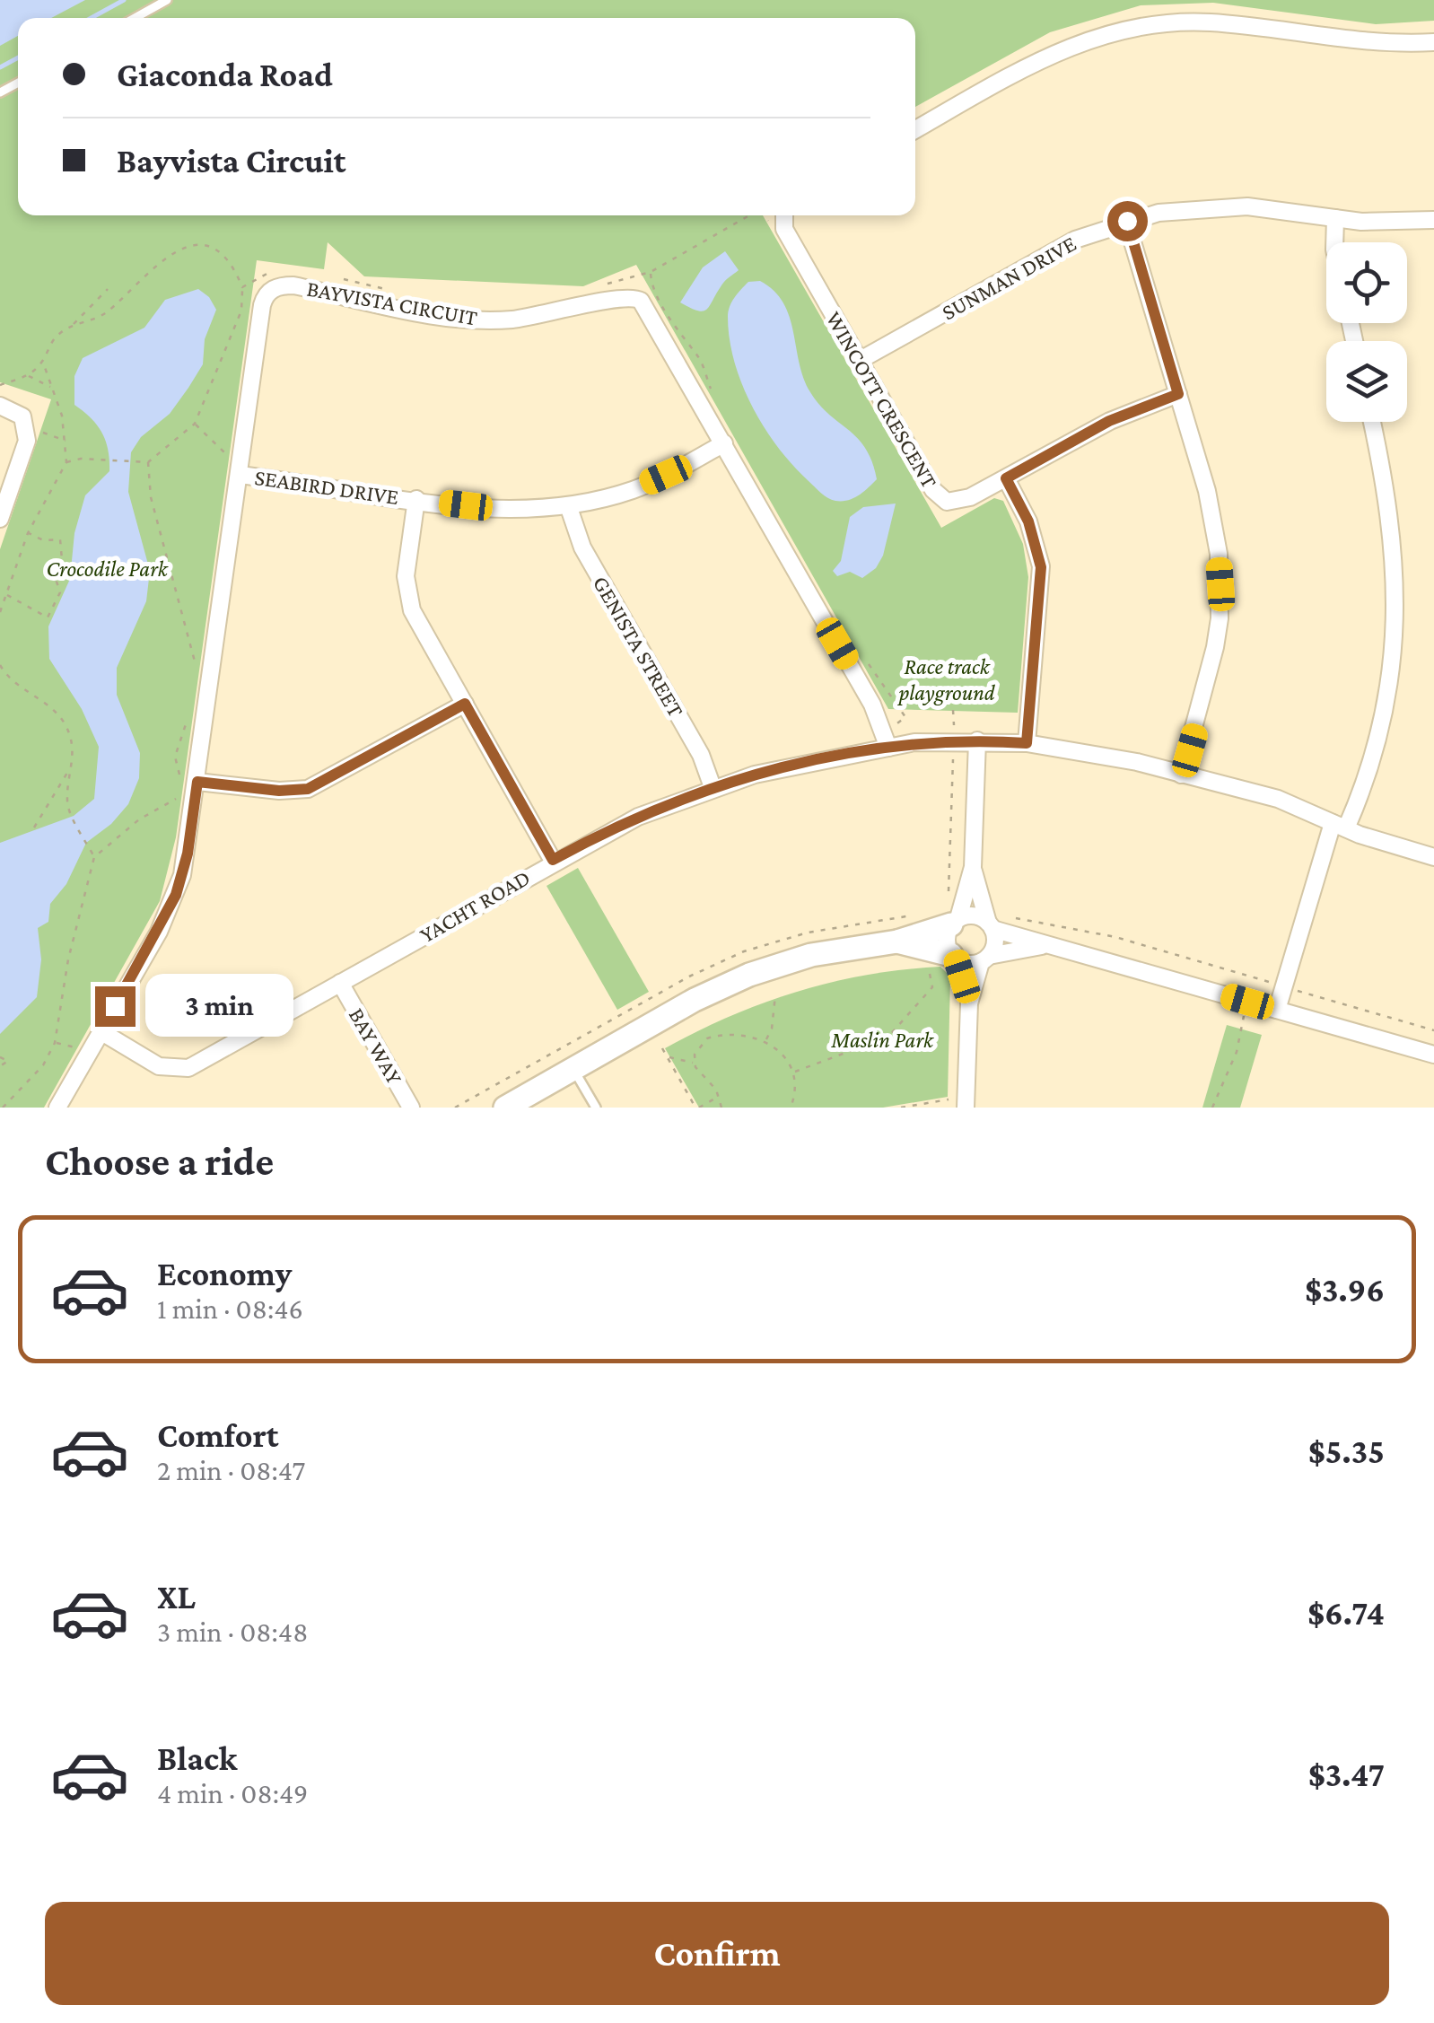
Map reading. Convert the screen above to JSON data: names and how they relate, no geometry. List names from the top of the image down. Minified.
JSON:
{"streets":{"street":["SUNMAN DRIVE","BAYVISTA CIRCUIT","WINCOTT CRESCENT","SEABIRD DRIVE","GENISTA STREET","YACHT ROAD","BAY WAY"]},"crossings":[["SUNMAN DRIVE","WINCOTT CRESCENT"],["BAYVISTA CIRCUIT","SEABIRD DRIVE"],["BAYVISTA CIRCUIT","YACHT ROAD"],["SEABIRD DRIVE","GENISTA STREET"],["GENISTA STREET","YACHT ROAD"],["YACHT ROAD","BAY WAY"]],"parks":["Crocodile Park","Race track playground","Maslin Park"],"page":{"banner":["Giaconda Road","Bayvista Circuit"],"bubble":"3 min","heading":"Choose a ride","list":[{"name":"Economy","note":"1 min · 08:46","value":"$3.96"},{"name":"Comfort","note":"2 min · 08:47","value":"$5.35"},{"name":"XL","note":"3 min · 08:48","value":"$6.74"},{"name":"Black","note":"4 min · 08:49","value":"$3.47"}],"buttons":"Confirm"}}
